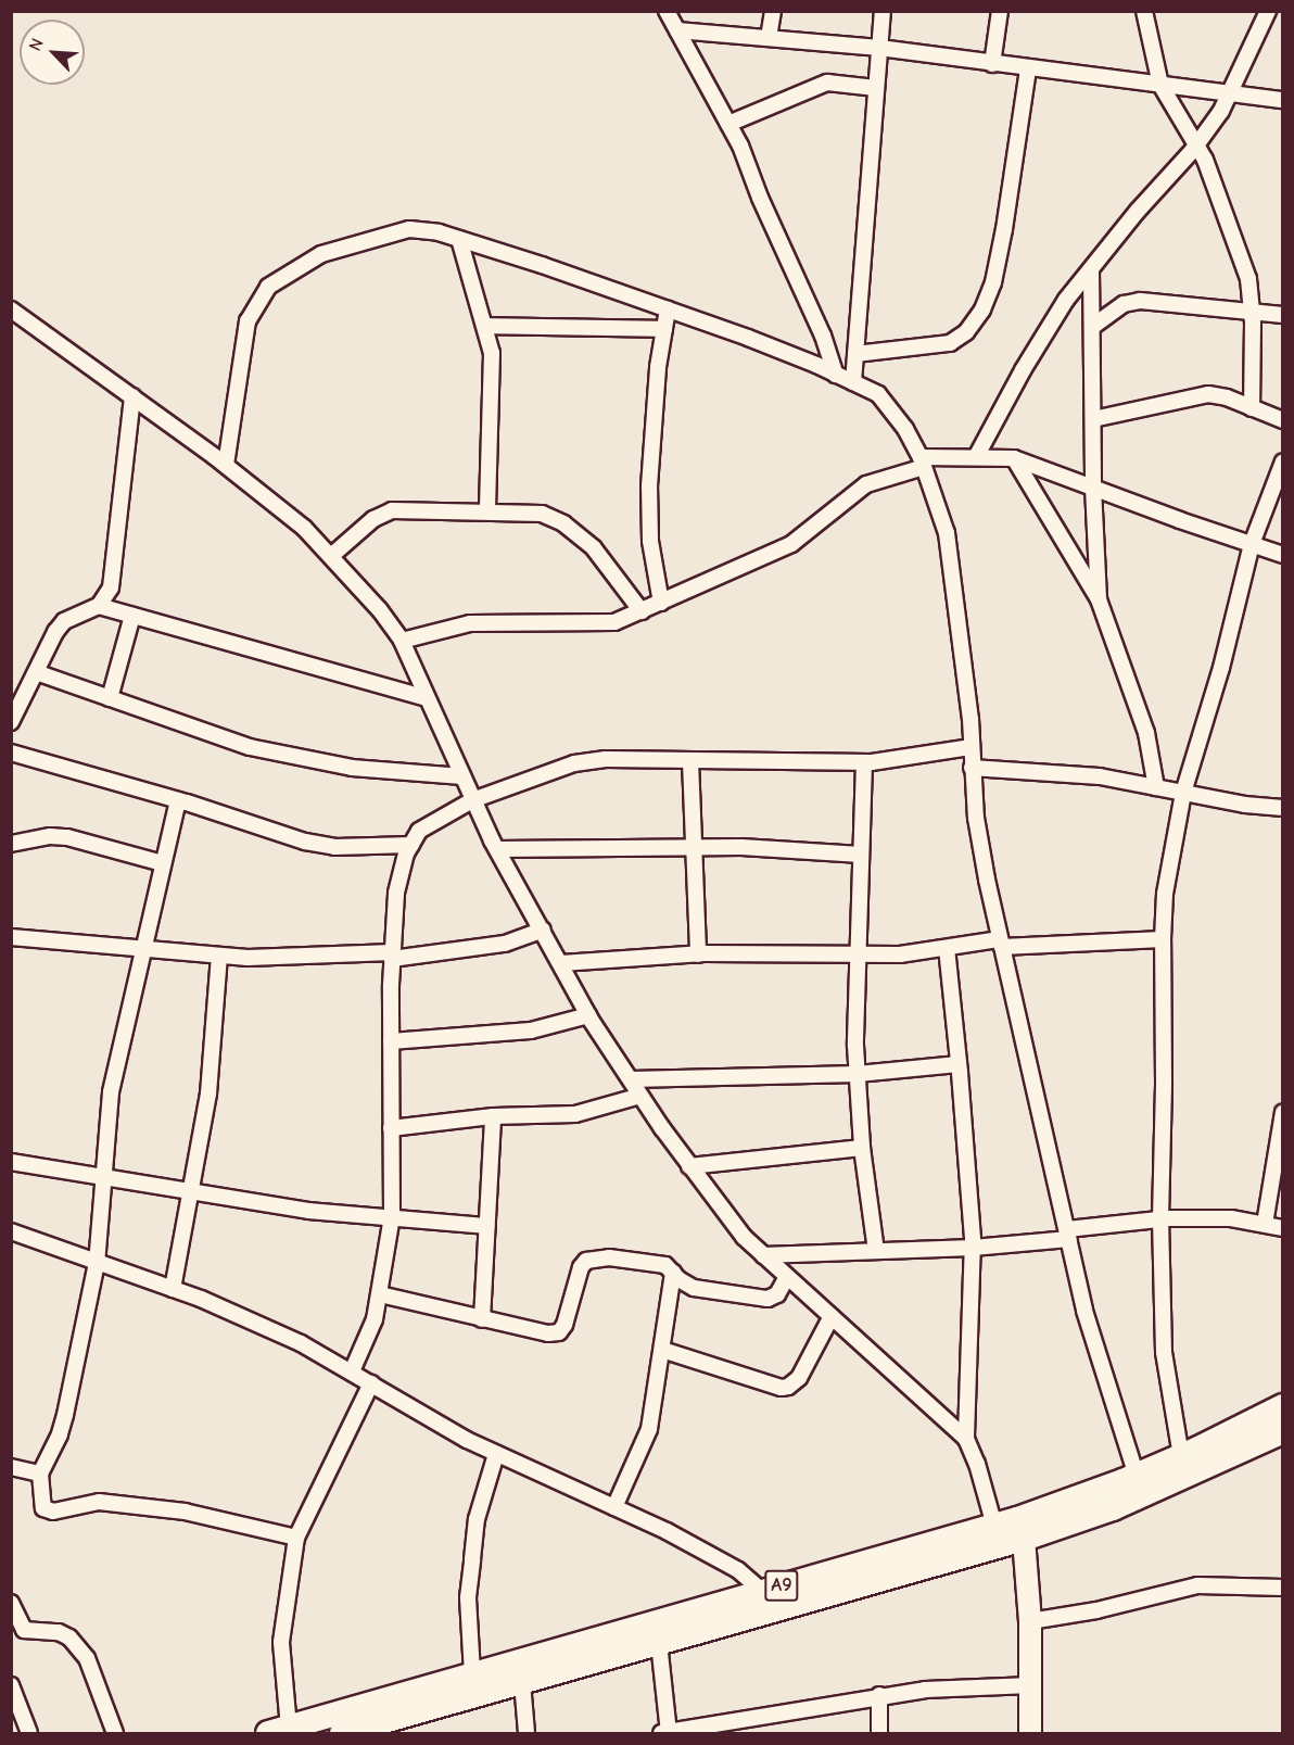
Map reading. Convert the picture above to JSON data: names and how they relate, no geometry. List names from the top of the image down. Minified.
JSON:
{"streets":{"highway":["A9"]},"north":"top left"}
